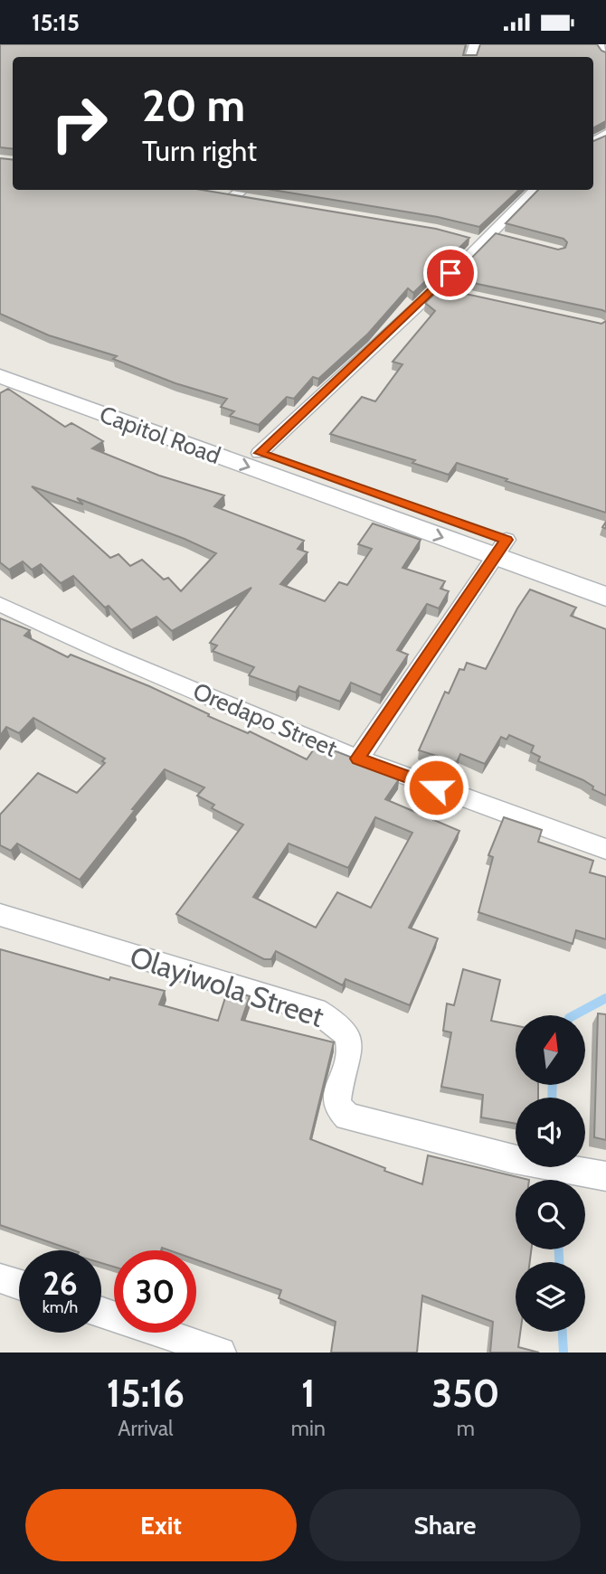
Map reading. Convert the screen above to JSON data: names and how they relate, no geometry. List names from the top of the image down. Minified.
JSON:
{"streets":{"main road":["Capitol Road"],"street":["Oredapo Street","Olayiwola Street"]},"north":"top","page":{"status":"15:15","turn":["20 m","Turn right"],"speed":"26 km/h","limit":"30","eta":["15:16","Arrival","1","min","350","m"],"buttons":["Exit","Share"]}}
